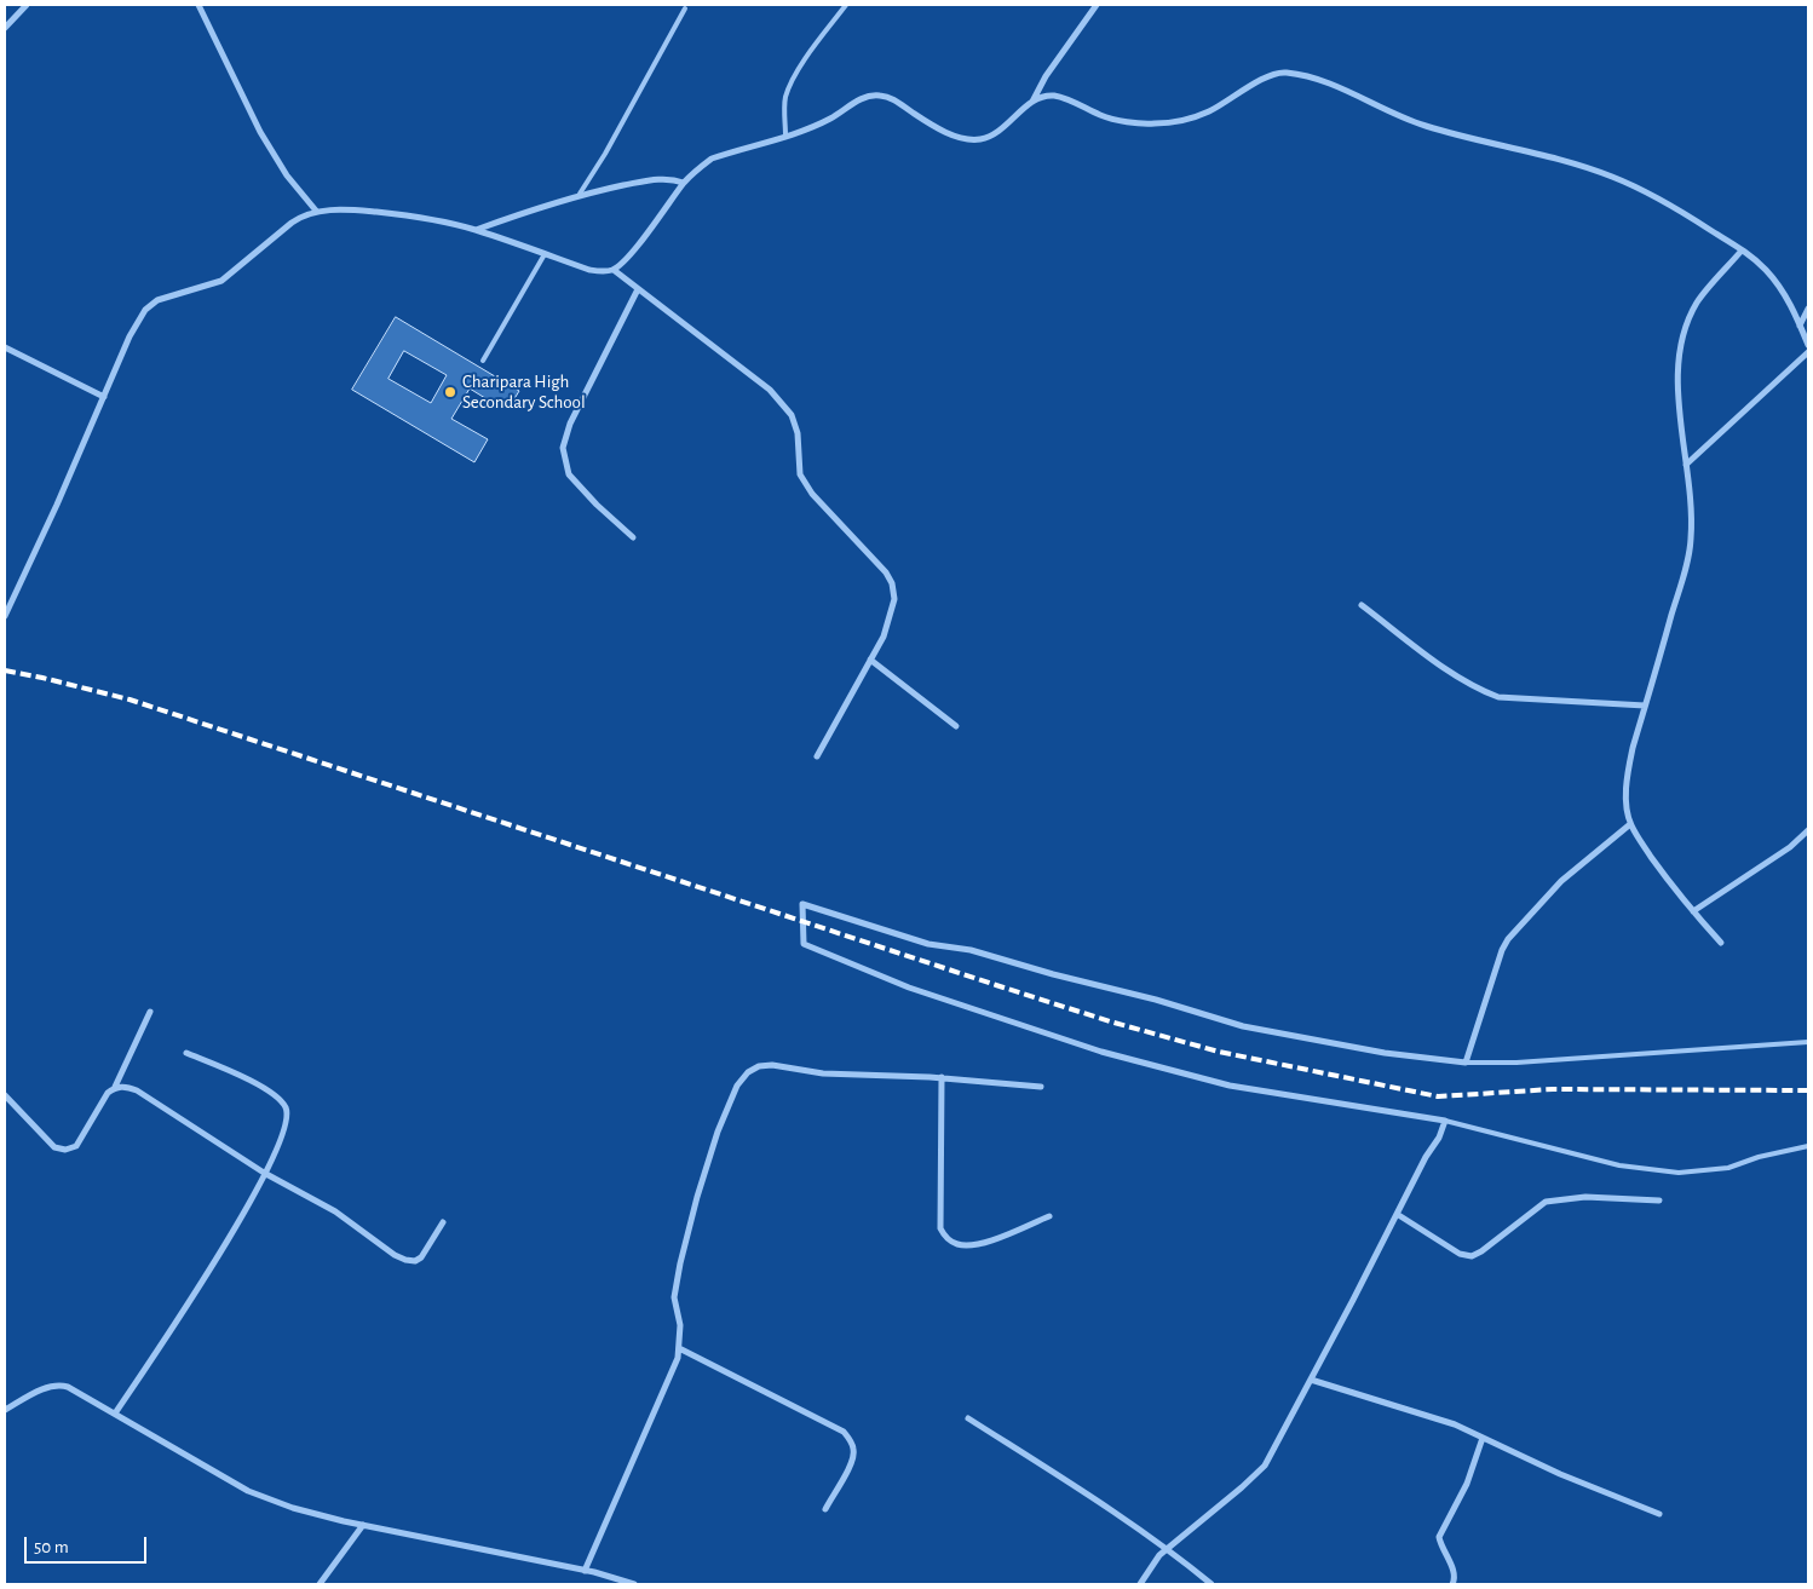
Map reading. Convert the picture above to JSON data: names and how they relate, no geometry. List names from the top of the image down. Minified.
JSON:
{"places":["Charipara High Secondary School"],"scale_bar":"50 m"}
